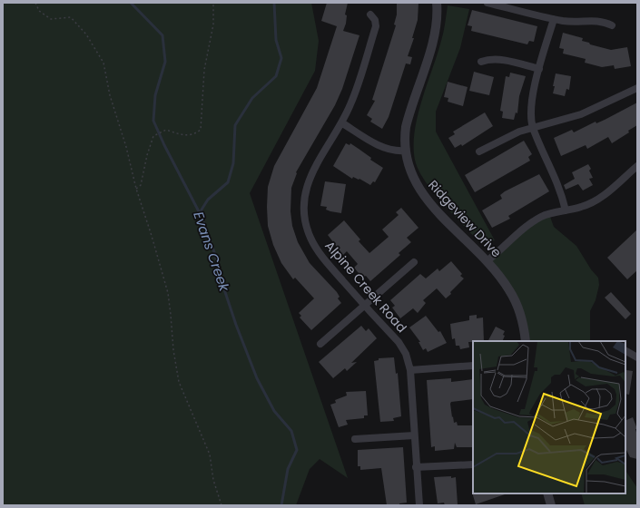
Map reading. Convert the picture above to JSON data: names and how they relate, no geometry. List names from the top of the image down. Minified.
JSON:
{"streets":{"street":["Ridgeview Drive","Alpine Creek Road"]},"water":["Evans Creek"]}
